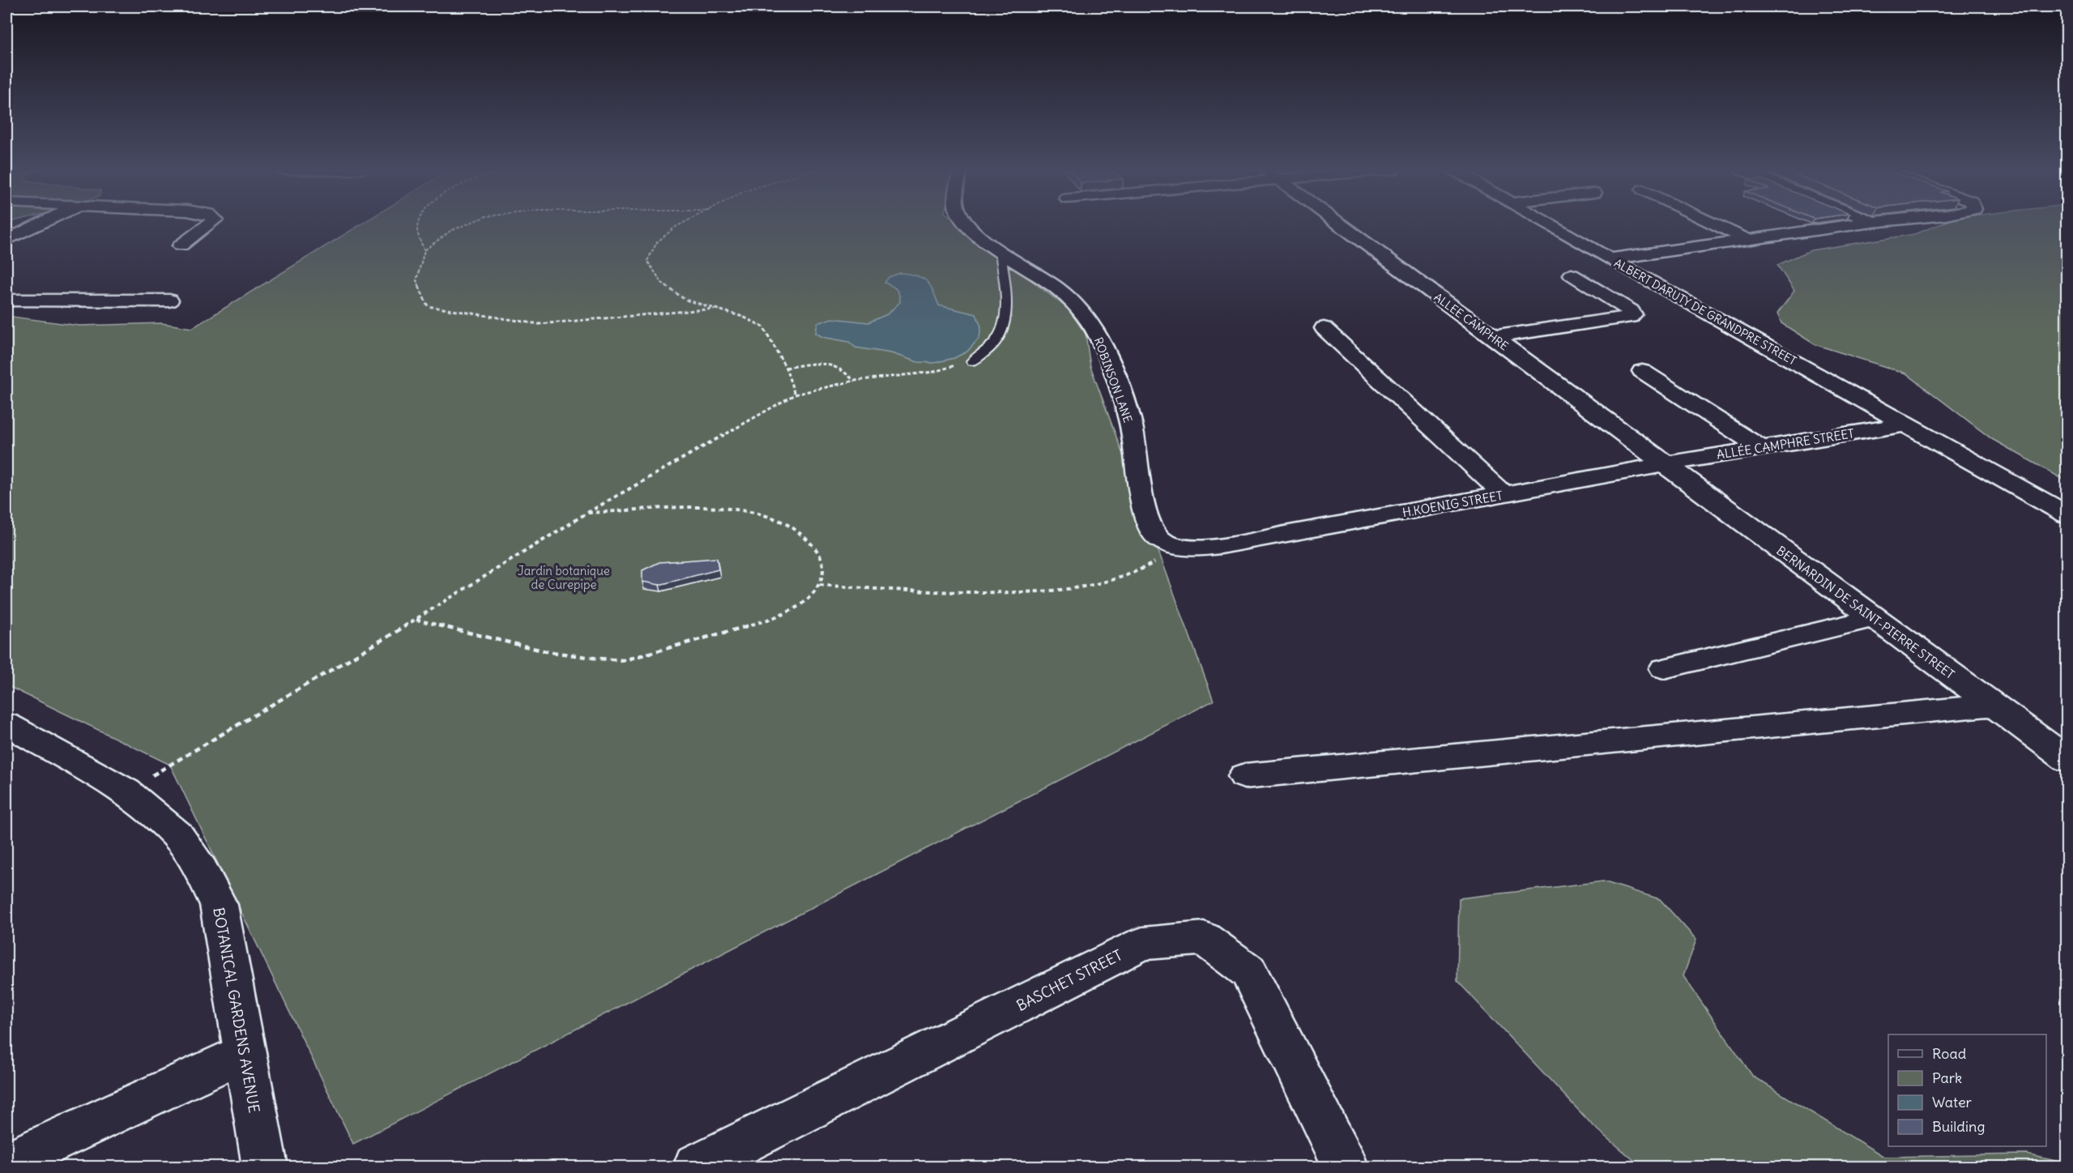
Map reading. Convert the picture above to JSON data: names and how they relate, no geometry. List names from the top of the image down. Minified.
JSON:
{"streets":{"street":["ALBERT DARUTY DE GRANDPRE STREET","ALLEE CAMPHRE","ROBINSON LANE","ALLÉE CAMPHRE STREET","H.KOENIG STREET","BERNARDIN DE SAINT-PIERRE STREET","BASCHET STREET","BOTANICAL GARDENS AVENUE"]},"crossings":[["ALBERT DARUTY DE GRANDPRE STREET","ALLÉE CAMPHRE STREET"],["ALLEE CAMPHRE","ALLÉE CAMPHRE STREET"],["ALLEE CAMPHRE","H.KOENIG STREET"],["ALLEE CAMPHRE","BERNARDIN DE SAINT-PIERRE STREET"],["ROBINSON LANE","H.KOENIG STREET"],["ALLÉE CAMPHRE STREET","H.KOENIG STREET"],["ALLÉE CAMPHRE STREET","BERNARDIN DE SAINT-PIERRE STREET"],["H.KOENIG STREET","BERNARDIN DE SAINT-PIERRE STREET"]],"parks":["Jardin botanique de Curepipe"],"legend":["Road","Park","Water","Building"]}
